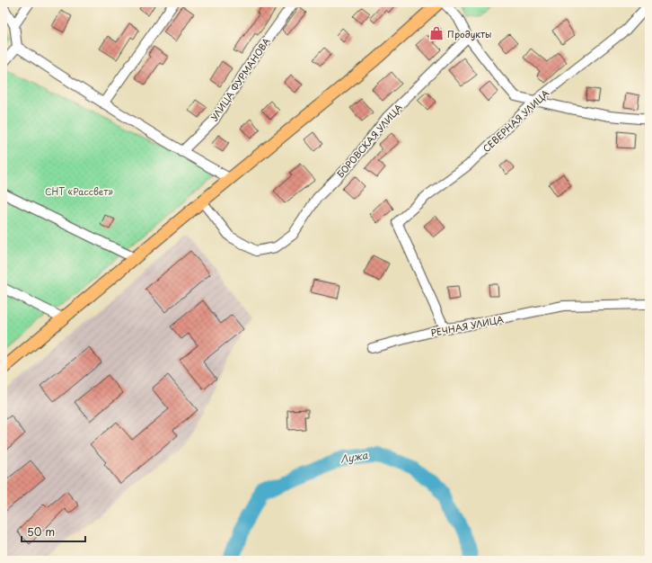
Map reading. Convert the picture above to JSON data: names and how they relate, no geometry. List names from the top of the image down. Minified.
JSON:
{"streets":{"street":["УЛИЦА ФУРМАНОВА","СЕВЕРНАЯ УЛИЦА","БОРОВСКАЯ УЛИЦА","РЕЧНАЯ УЛИЦА"]},"crossings":[["СЕВЕРНАЯ УЛИЦА","РЕЧНАЯ УЛИЦА"]],"water":["Лужа"],"parks":["СНТ «Рассвет»"],"places":{"shop":["Продукты"]},"scale_bar":"50 m"}
